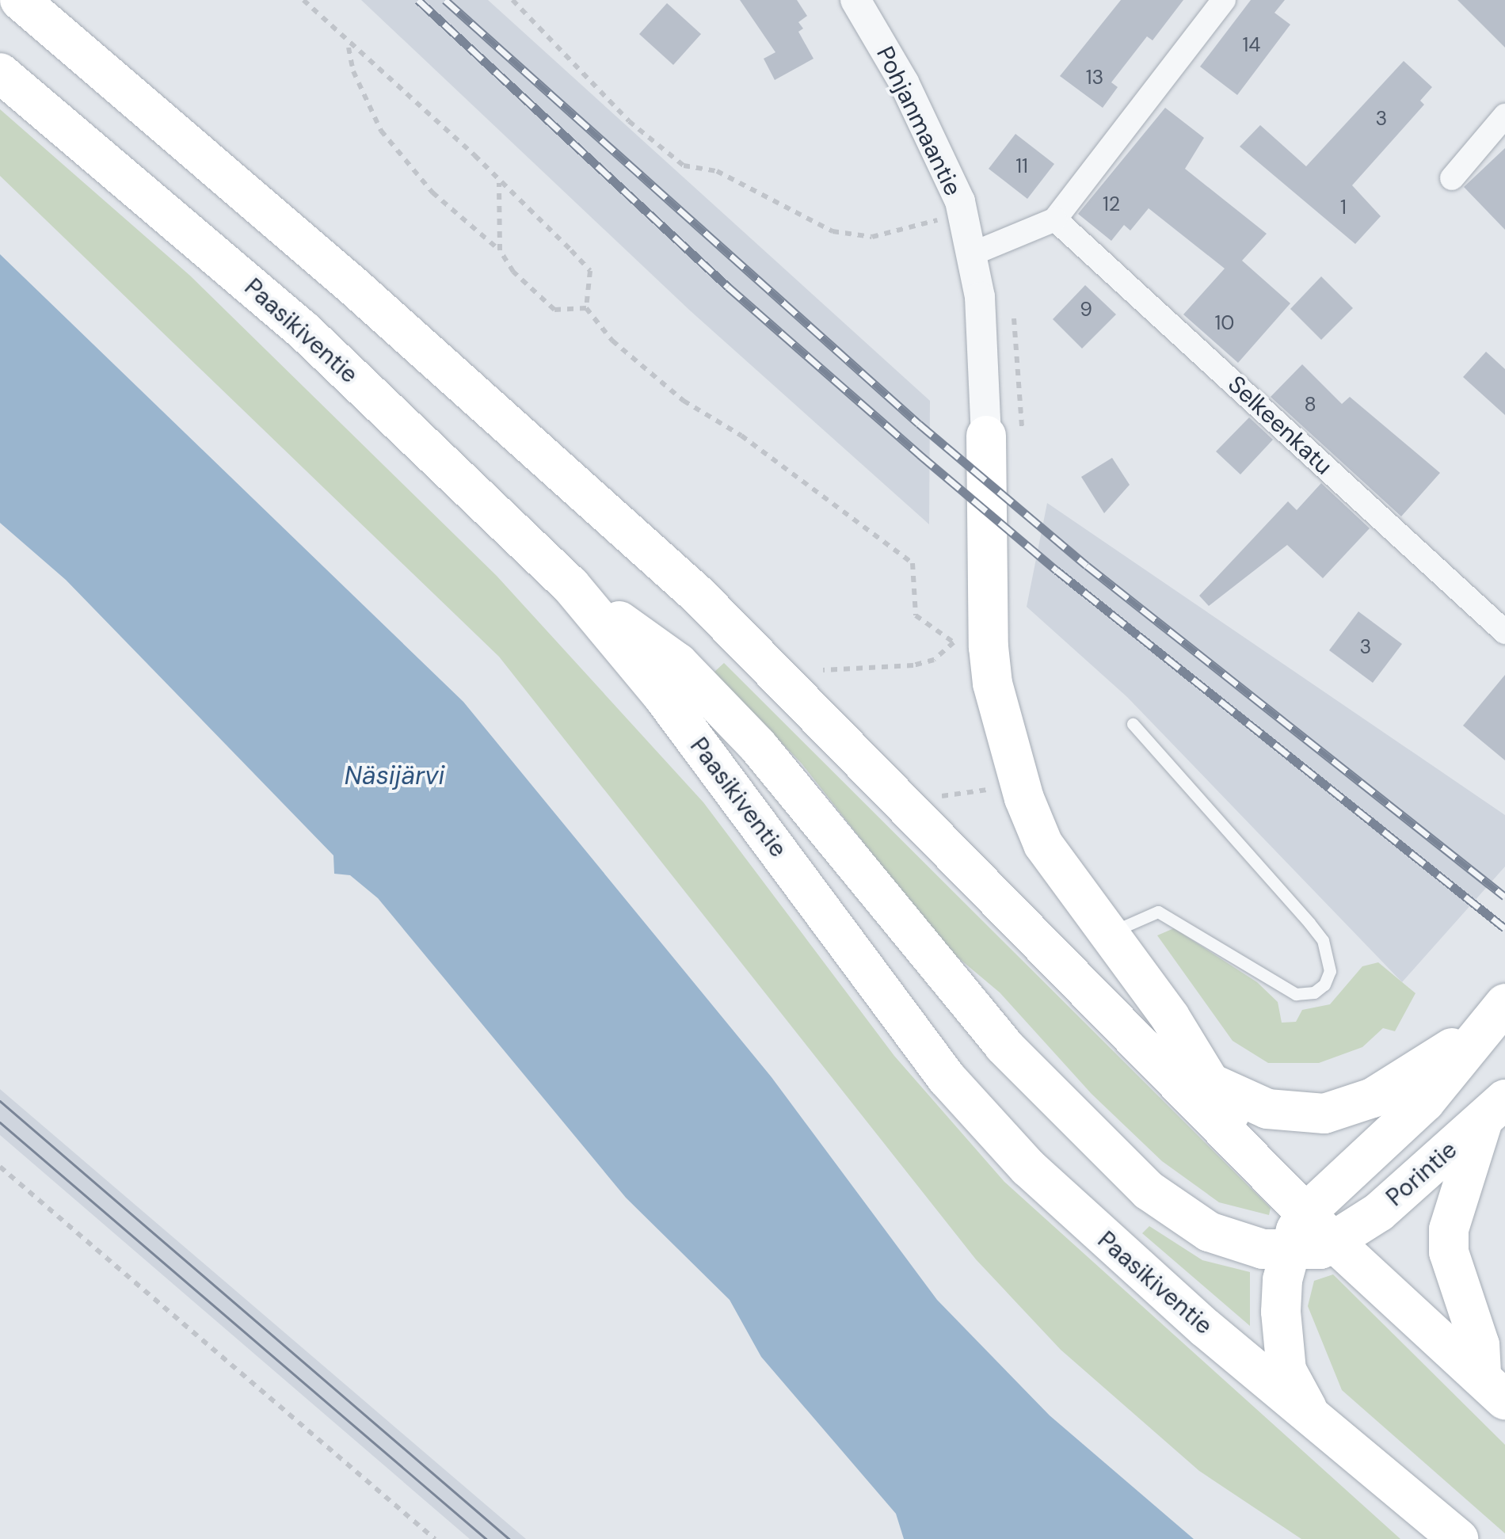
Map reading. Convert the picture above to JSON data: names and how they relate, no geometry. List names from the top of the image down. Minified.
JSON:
{"streets":{"highway":["Paasikiventie","Porintie"],"street":["Pohjanmaantie","Selkeenkatu"]},"crossings":[["Paasikiventie","Porintie"]],"water":["Näsijärvi"],"house_numbers":["14","13","3","11","12","1","9","10","8","3"]}
